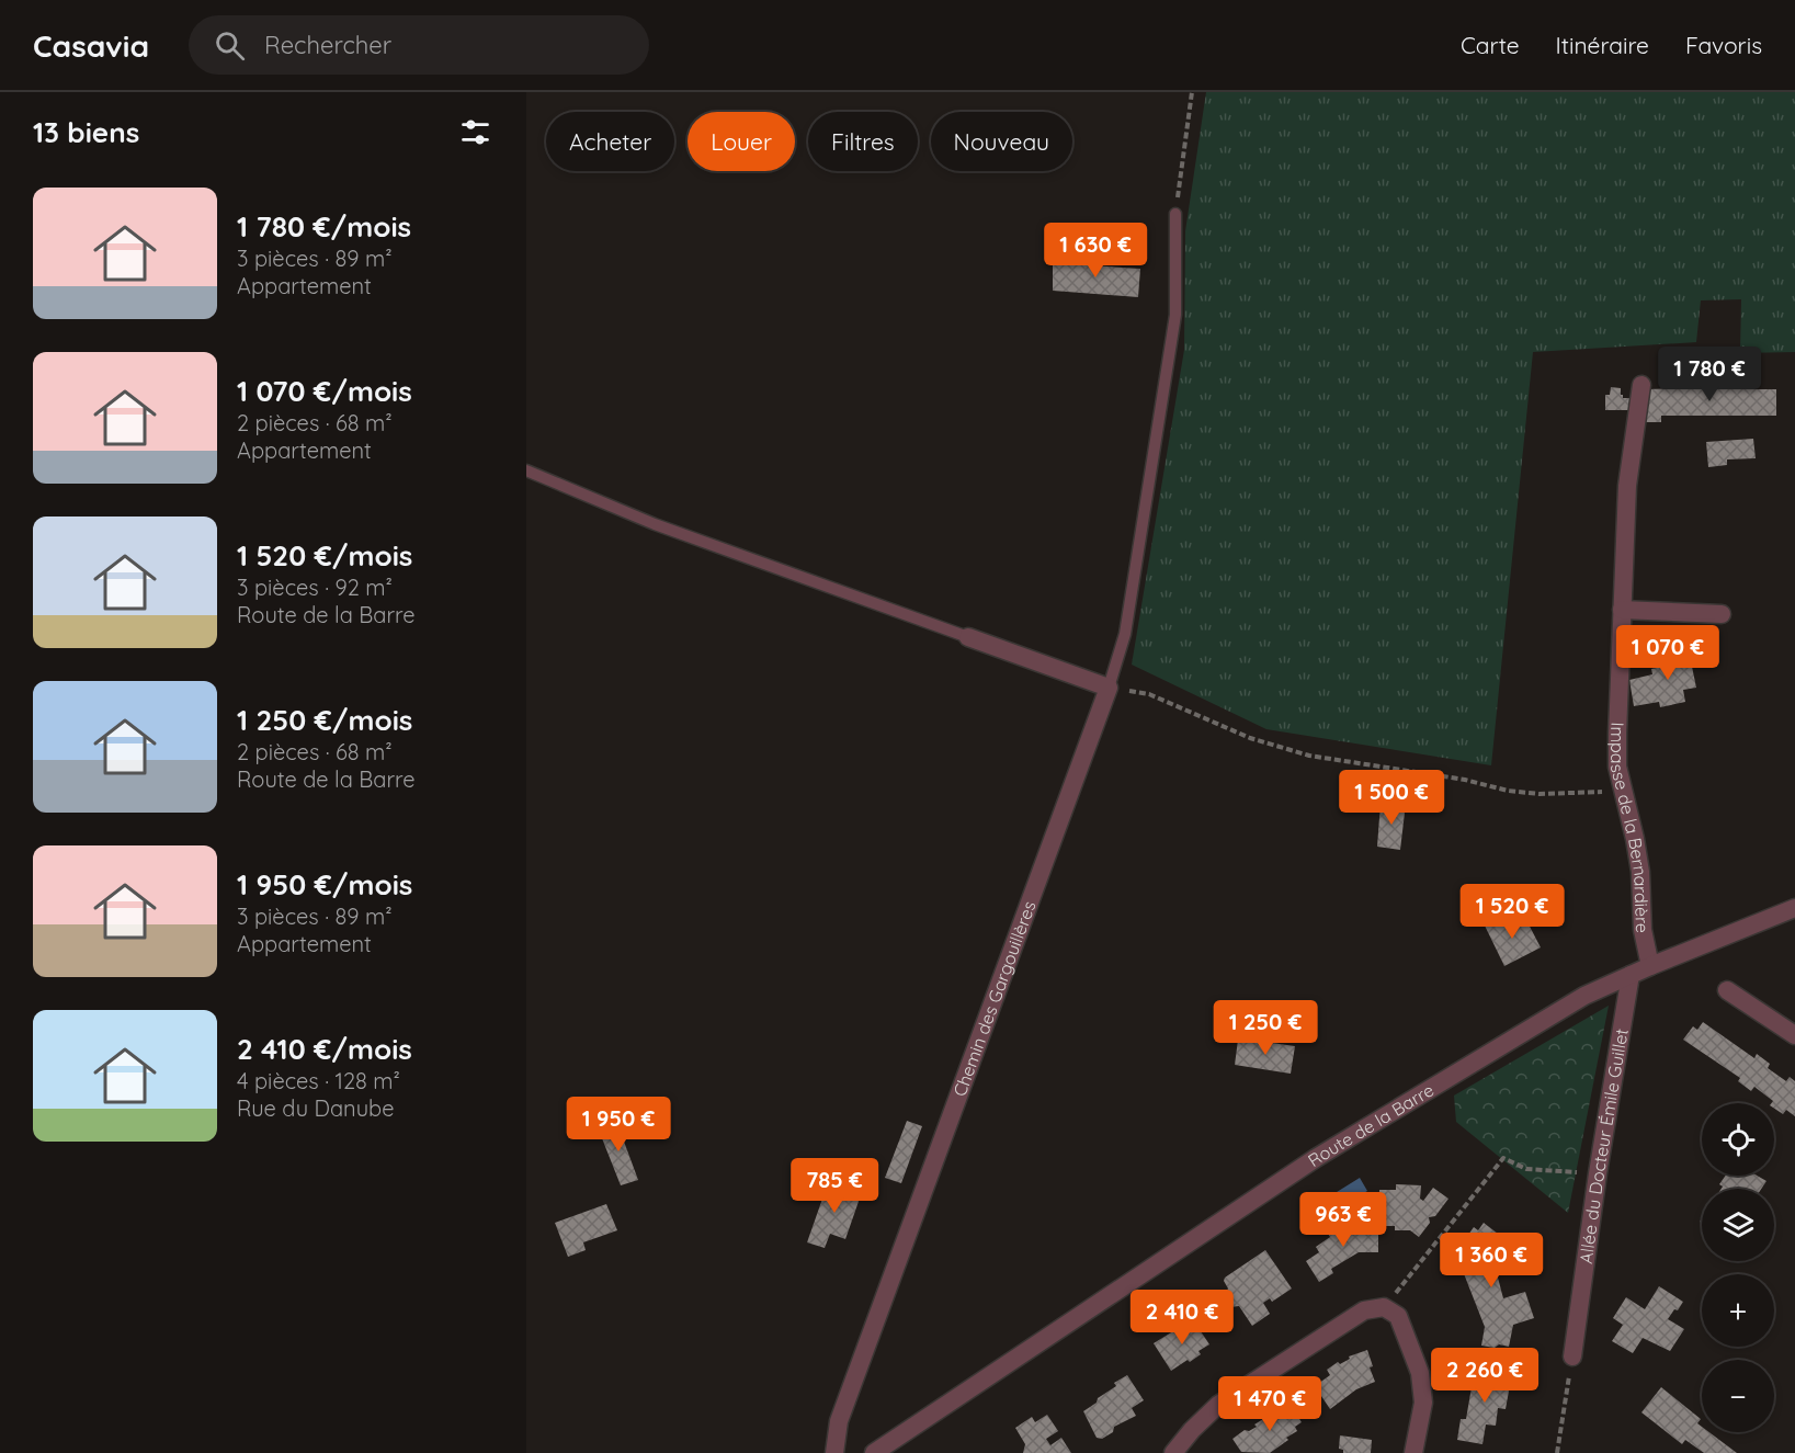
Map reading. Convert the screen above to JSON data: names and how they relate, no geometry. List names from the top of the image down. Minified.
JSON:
{"streets":{"street":["Impasse de la Bernardière","Chemin des Gargouillères","Route de la Barre","Allée du Docteur Émile Guillet"]},"crossings":[["Impasse de la Bernardière","Route de la Barre"],["Route de la Barre","Allée du Docteur Émile Guillet"]],"page":{"header":"Casavia","search":"Rechercher","nav":["Carte","Itinéraire","Favoris"],"heading":"13 biens","chip":["Acheter","Louer","Filtres","Nouveau"],"list":[{"name":"1 780 €/mois","note":"3 pièces · 89 m² · Appartement"},{"name":"1 070 €/mois","note":"2 pièces · 68 m² · Appartement"},{"name":"1 520 €/mois","note":"3 pièces · 92 m² · Route de la Barre"},{"name":"1 250 €/mois","note":"2 pièces · 68 m² · Route de la Barre"},{"name":"1 950 €/mois","note":"3 pièces · 89 m² · Appartement"},{"name":"2 410 €/mois","note":"4 pièces · 128 m² · Rue du Danube"}],"price":["1 630 €","1 780 €","1 070 €","1 500 €","1 520 €","1 250 €","1 950 €","785 €","963 €","1 360 €","2 410 €","2 260 €","1 470 €"],"map_buttons":["+","−"]}}
